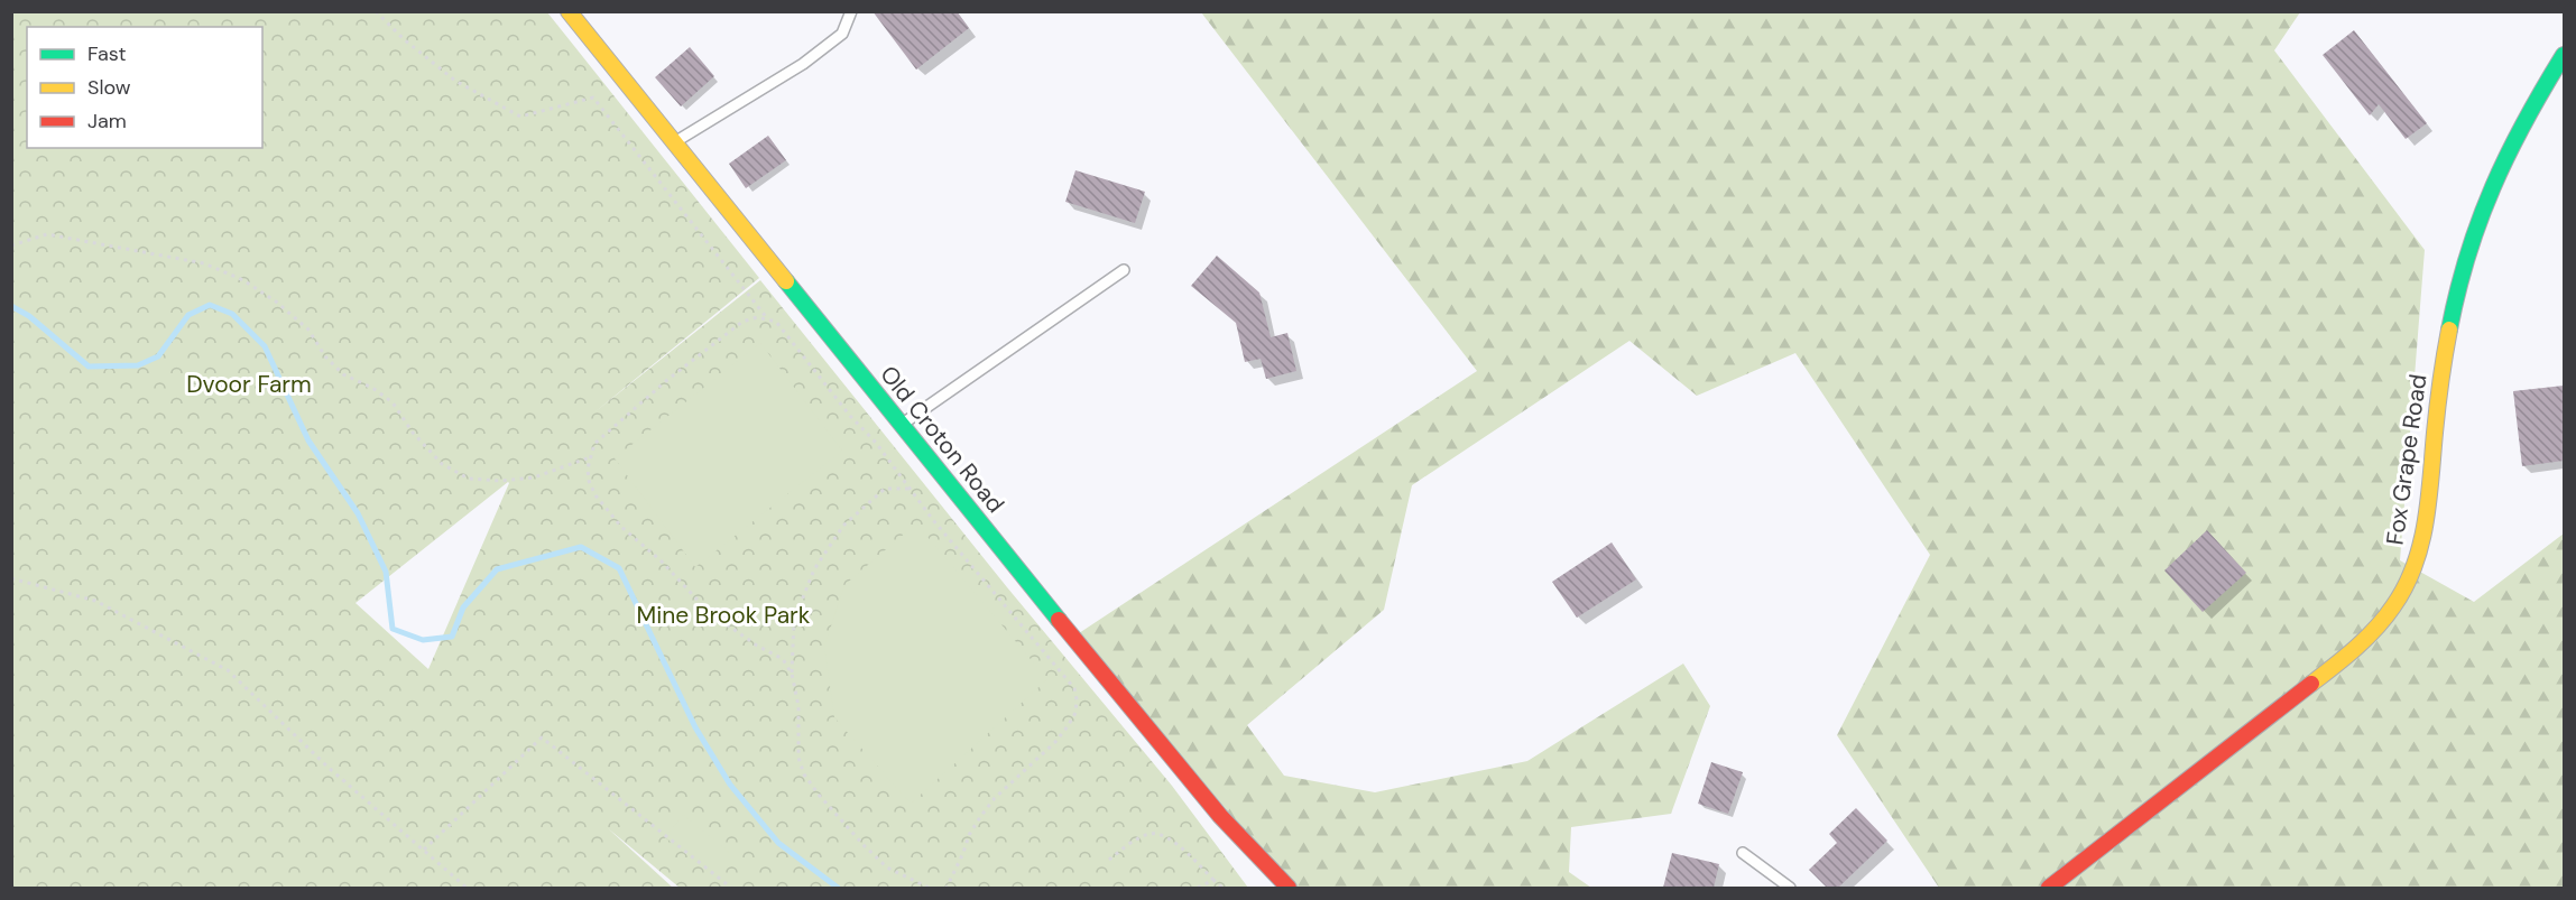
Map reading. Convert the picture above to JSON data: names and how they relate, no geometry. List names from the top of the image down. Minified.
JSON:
{"streets":{"street":["Old Croton Road","Fox Grape Road"]},"parks":["Dvoor Farm","Mine Brook Park"],"legend":["Fast","Slow","Jam"]}
